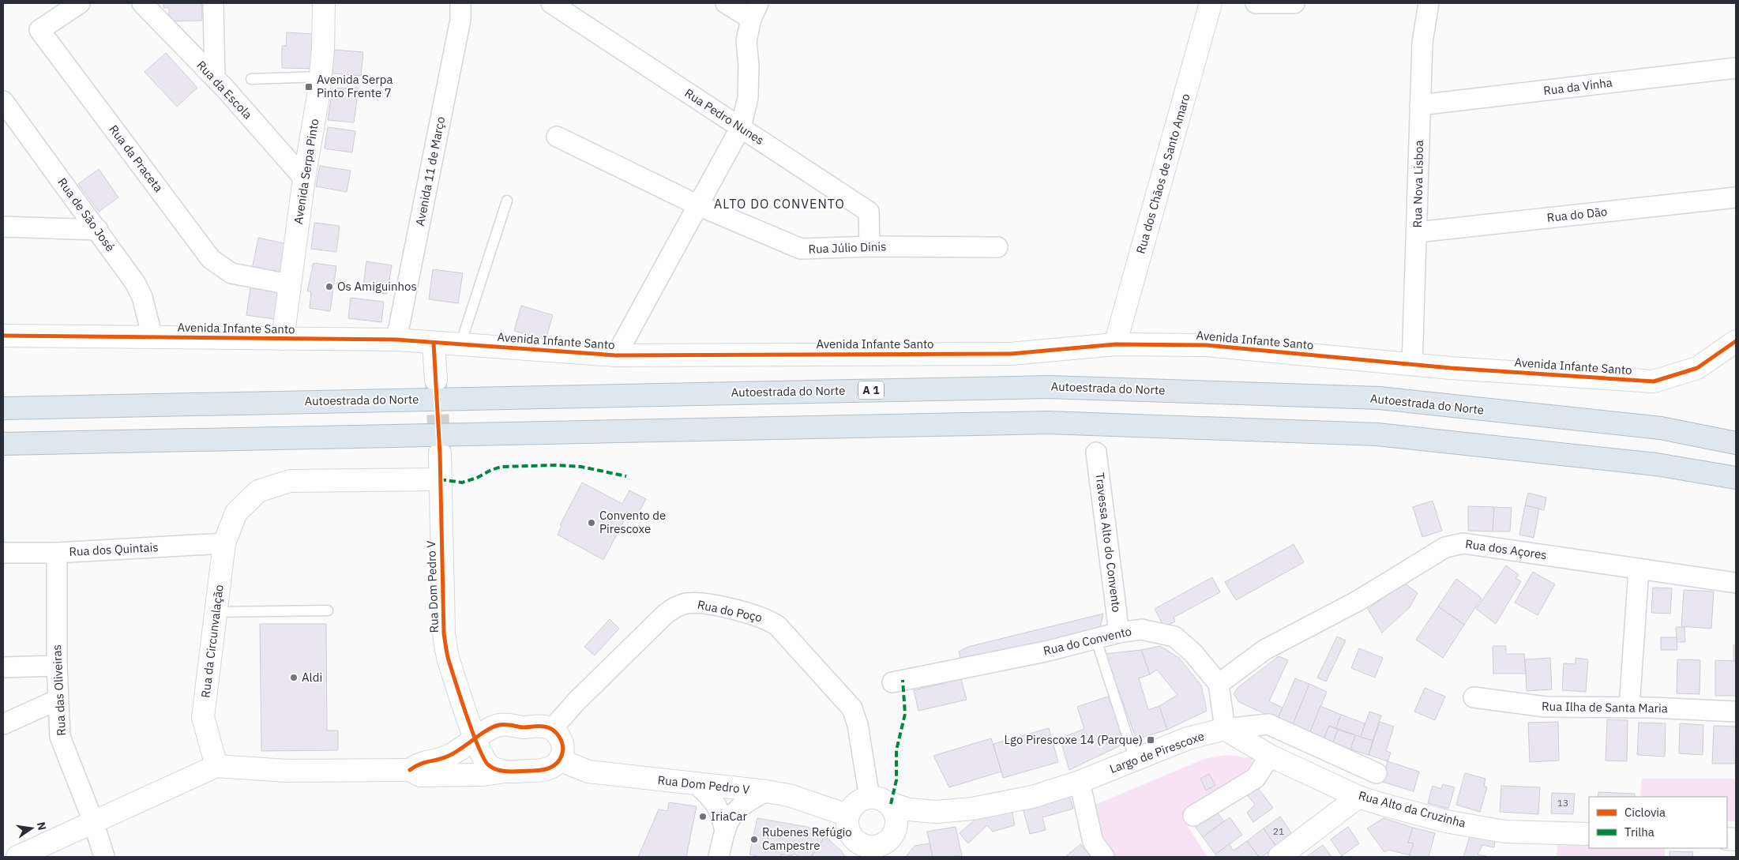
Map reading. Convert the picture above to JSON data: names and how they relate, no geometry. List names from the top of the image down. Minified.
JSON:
{"streets":{"highway":["Autoestrada do Norte","A 1"],"street":["Rua da Vinha","Rua da Escola","Rua Pedro Nunes","Rua da Praceta","Avenida Serpa Pinto","Avenida 11 de Março","Rua dos Chãos de Santo Amaro","Rua Nova Lisboa","Rua de São José","Rua do Dão","Rua Júlio Dinis","Avenida Infante Santo","Travessa Alto do Convento","Rua dos Quintais","Rua dos Açores","Rua Dom Pedro V","Rua do Poço","Rua da Circunvalação","Rua do Convento","Rua das Oliveiras","Rua Ilha de Santa Maria","Largo de Pirescoxe","Rua Alto da Cruzinha"]},"crossings":[["Rua da Vinha","Rua Nova Lisboa"],["Rua da Escola","Avenida Serpa Pinto"],["Rua Pedro Nunes","Rua Júlio Dinis"],["Rua da Praceta","Avenida Serpa Pinto"],["Avenida Serpa Pinto","Avenida Infante Santo"],["Avenida 11 de Março","Avenida Infante Santo"],["Rua dos Chãos de Santo Amaro","Avenida Infante Santo"],["Rua Nova Lisboa","Rua do Dão"],["Rua Nova Lisboa","Avenida Infante Santo"],["Rua de São José","Avenida Infante Santo"],["Travessa Alto do Convento","Rua do Convento"],["Rua dos Quintais","Rua da Circunvalação"],["Rua dos Quintais","Rua das Oliveiras"],["Rua dos Açores","Rua do Convento"],["Rua Dom Pedro V","Rua do Poço"],["Rua Dom Pedro V","Rua da Circunvalação"],["Rua Dom Pedro V","Largo de Pirescoxe"],["Rua do Poço","Largo de Pirescoxe"],["Largo de Pirescoxe","Rua Alto da Cruzinha"]],"districts":["ALTO DO CONVENTO"],"places":{"transit":["Avenida Serpa Pinto Frente 7","Lgo Pirescoxe 14 (Parque)"],"other":["Os Amiguinhos","Convento de Pirescoxe","Aldi","IriaCar","Rubenes Refúgio Campestre"]},"house_numbers":["13","21"],"legend":["Ciclovia","Trilha"],"north":"right"}
